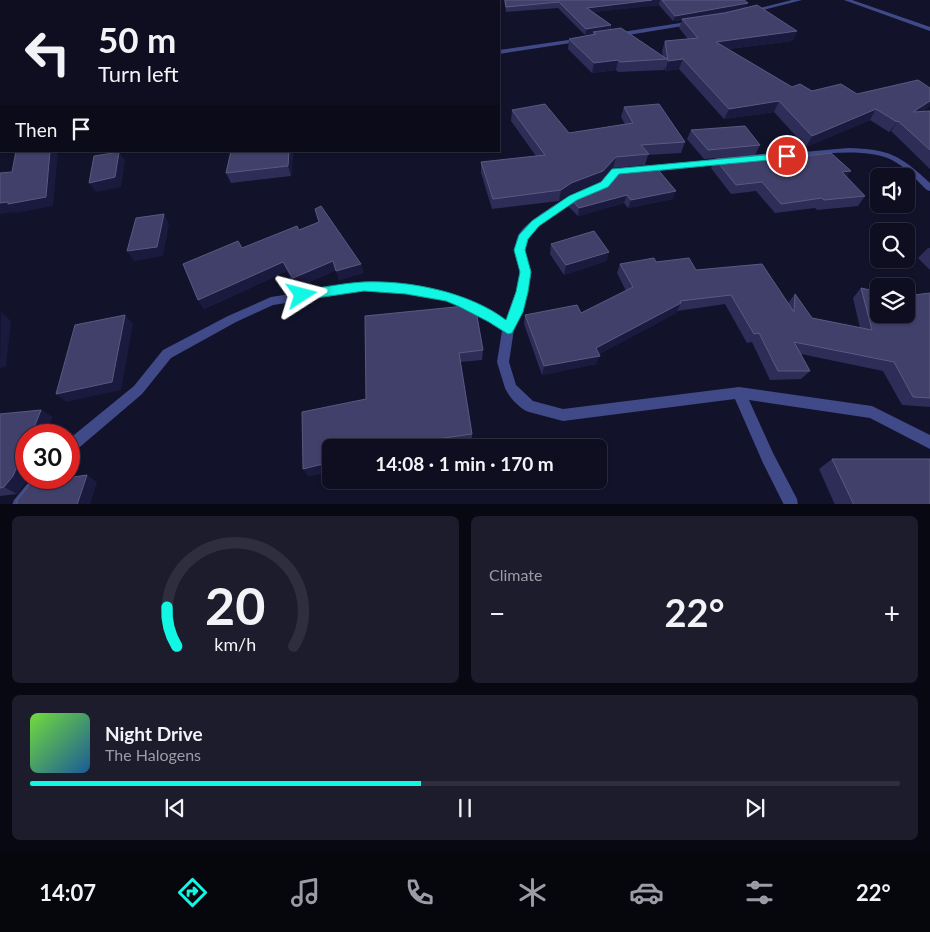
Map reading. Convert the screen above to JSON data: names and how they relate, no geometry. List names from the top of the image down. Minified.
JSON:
{"page":{"turn":["50 m","Turn left"],"then":"Then","limit":"30","trip":"14:08 · 1 min · 170 m","tile":"Climate","heat":["−","22°","+"],"song":["Night Drive","The Halogens"],"tabs":["14:07","22°"],"gauge":["20","km/h"]}}
